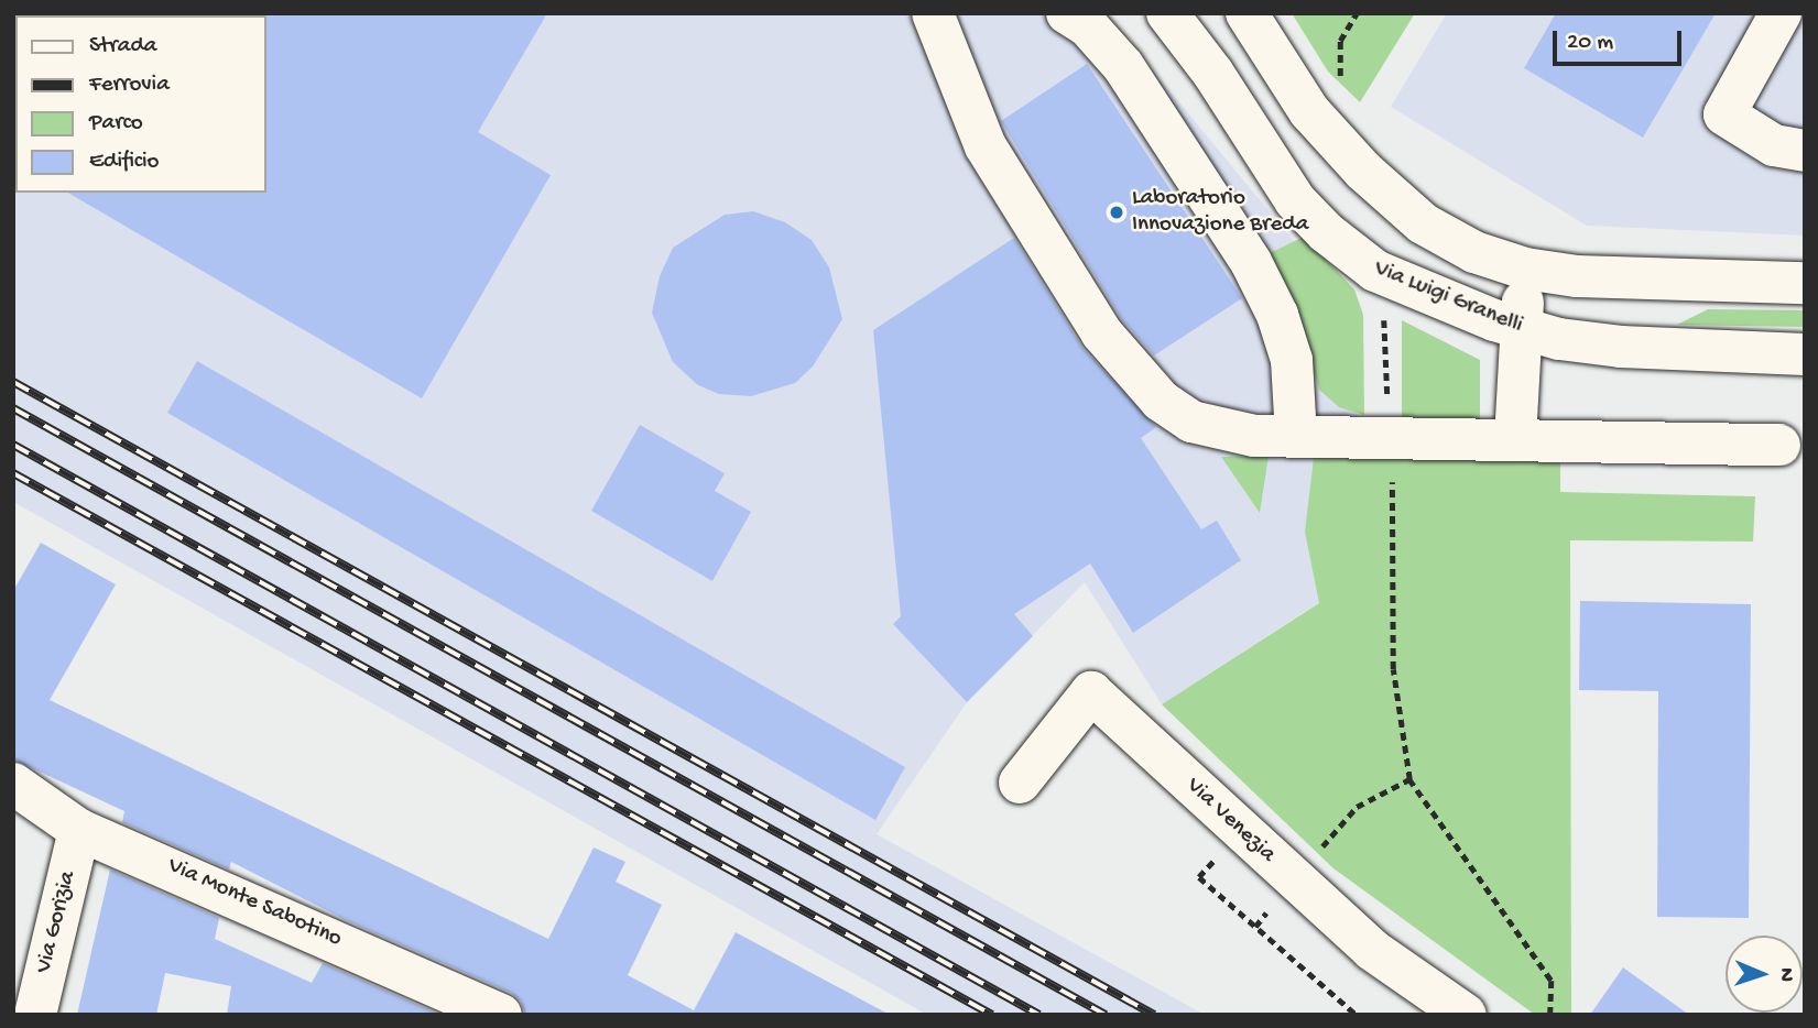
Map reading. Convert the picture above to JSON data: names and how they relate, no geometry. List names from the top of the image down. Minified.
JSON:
{"streets":{"street":["Via Luigi Granelli","Via Venezia","Via Monte Sabotino","Via Gorizia"]},"crossings":[["Via Monte Sabotino","Via Gorizia"]],"places":["Laboratorio Innovazione Breda"],"legend":["Strada","Ferrovia","Parco","Edificio"],"scale_bar":"20 m","north":"right"}
